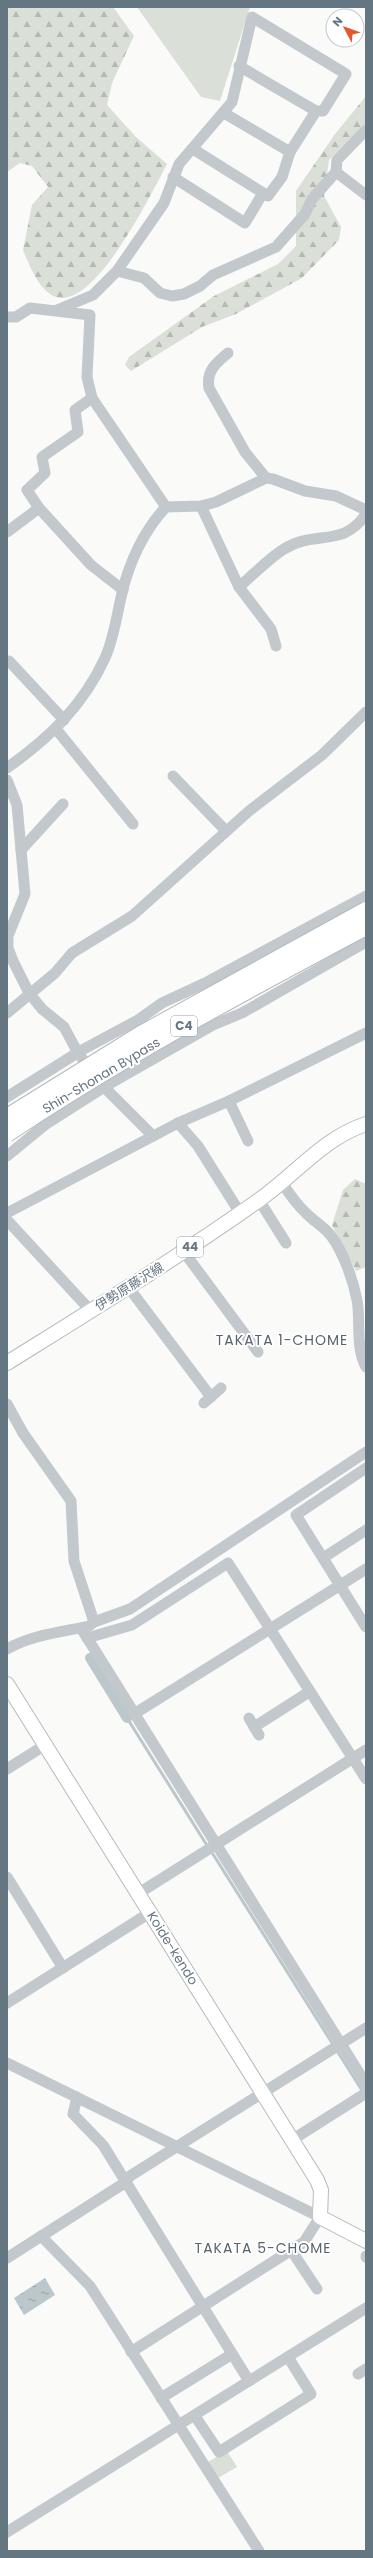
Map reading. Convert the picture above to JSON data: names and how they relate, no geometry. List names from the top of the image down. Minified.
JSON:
{"streets":{"highway":["C4","Shin-Shonan Bypass"],"main road":["44","伊勢原藤沢線","Koide-kendo"]},"districts":["TAKATA 1-CHOME","TAKATA 5-CHOME"],"north":"top left"}
